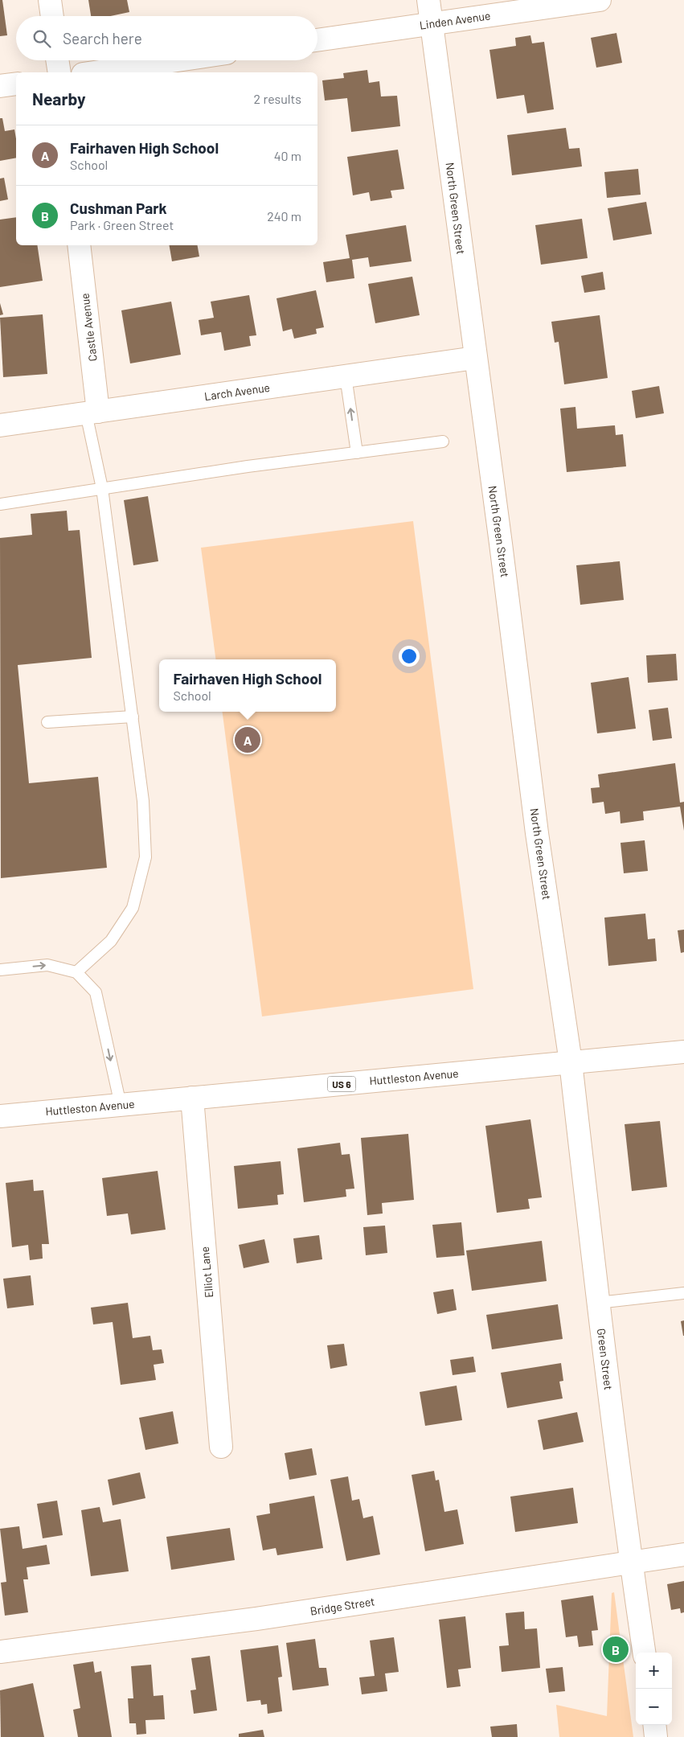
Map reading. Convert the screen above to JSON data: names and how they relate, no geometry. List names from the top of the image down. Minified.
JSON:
{"streets":{"main road":["Linden Avenue","North Green Street","Castle Avenue","Larch Avenue","Huttleston Avenue","US 6","Elliot Lane","Green Street","Bridge Street"]},"crossings":[["Linden Avenue","North Green Street"],["North Green Street","Larch Avenue"],["North Green Street","Huttleston Avenue"],["North Green Street","Green Street"],["Castle Avenue","Larch Avenue"],["Huttleston Avenue","Elliot Lane"],["Huttleston Avenue","Green Street"],["Green Street","Bridge Street"]],"page":{"search":"Search here","heading":["Nearby","2 results"],"list":[{"mark":"A","name":"Fairhaven High School","note":"School","value":"40 m"},{"mark":"B","name":"Cushman Park","note":"Park · Green Street","value":"240 m"}],"popup":["Fairhaven High School","School"],"pins":["A","B"],"map_buttons":["+","−"]}}
